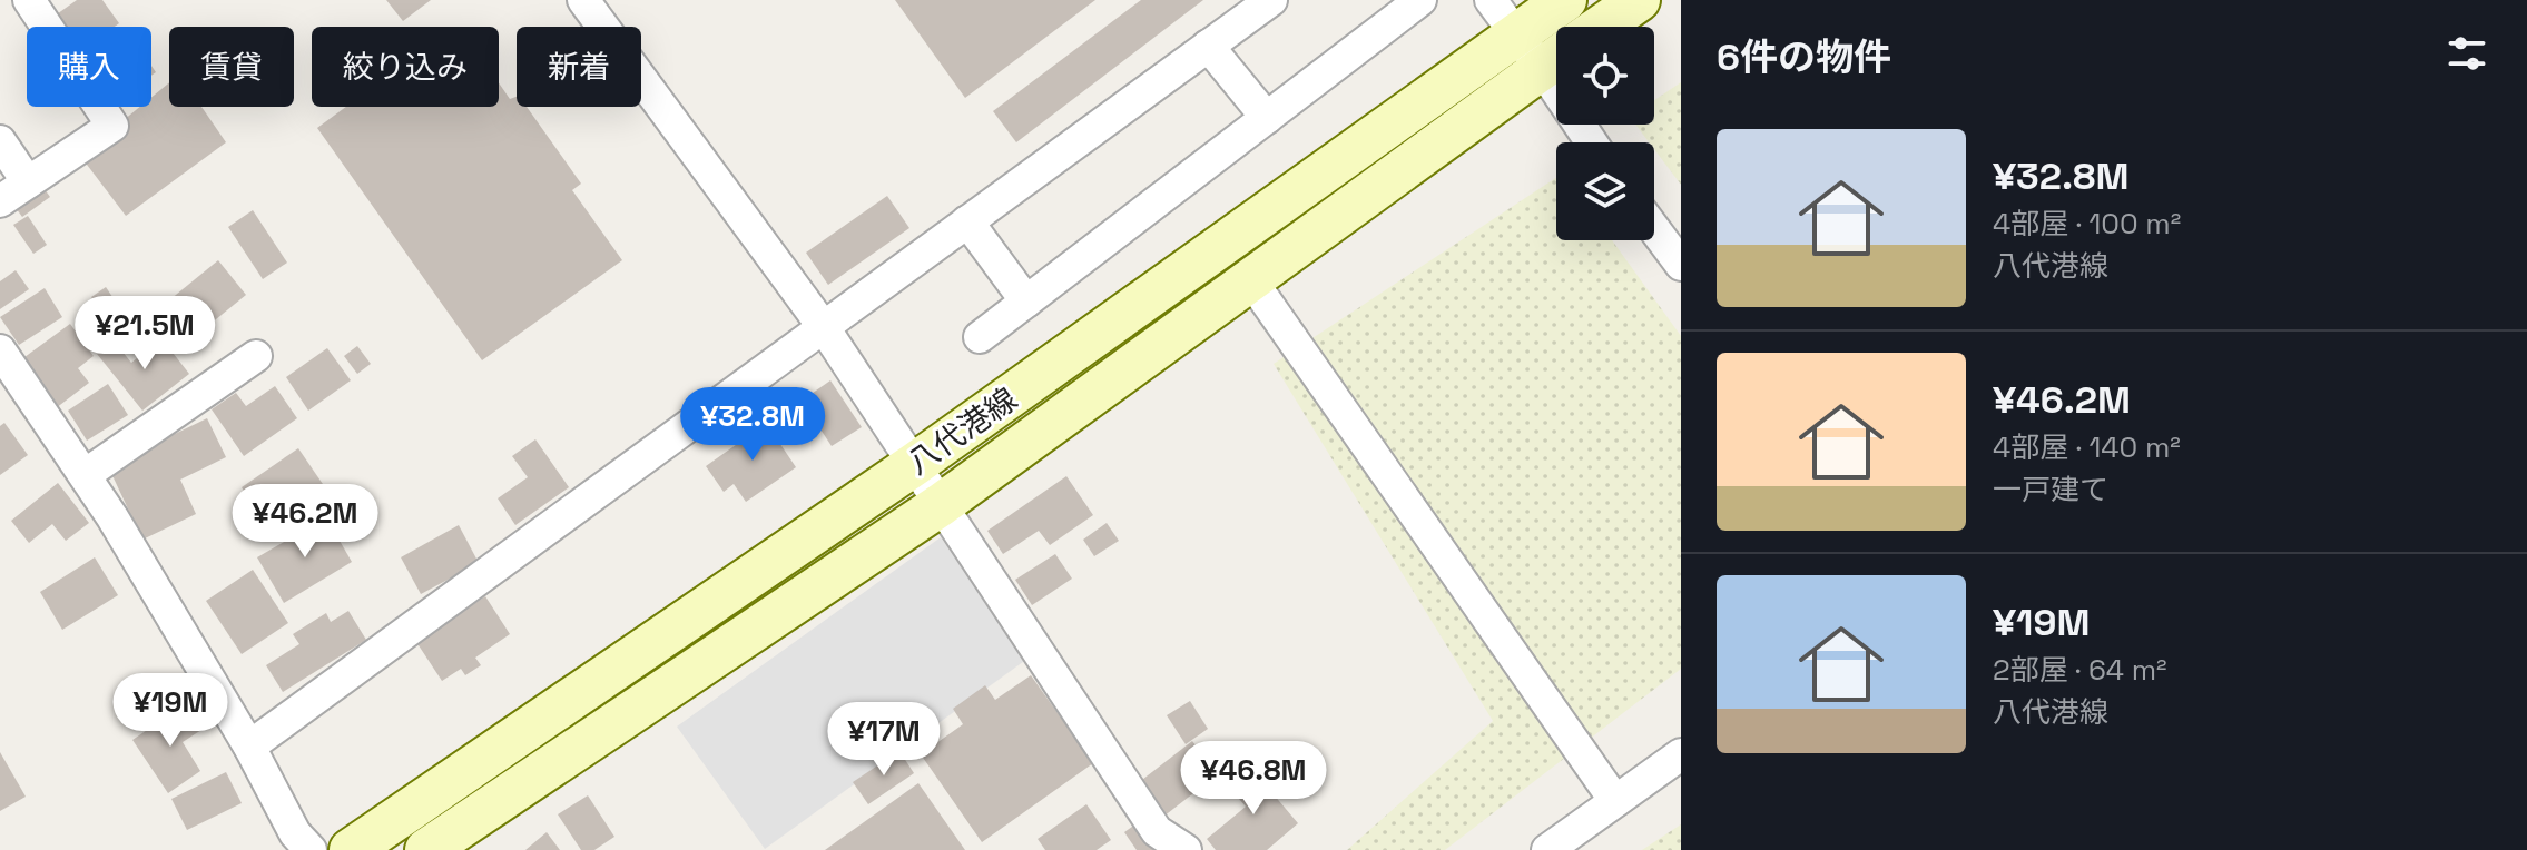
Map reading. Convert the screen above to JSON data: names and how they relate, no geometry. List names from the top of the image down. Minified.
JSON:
{"streets":{"main road":["八代港線"]},"page":{"heading":"6件の物件","chip":["購入","賃貸","絞り込み","新着"],"list":[{"name":"¥32.8M","note":"4部屋 · 100 m² · 八代港線"},{"name":"¥46.2M","note":"4部屋 · 140 m² · 一戸建て"},{"name":"¥19M","note":"2部屋 · 64 m² · 八代港線"}],"price":["¥21.5M","¥32.8M","¥46.2M","¥19M","¥17M","¥46.8M"]}}
